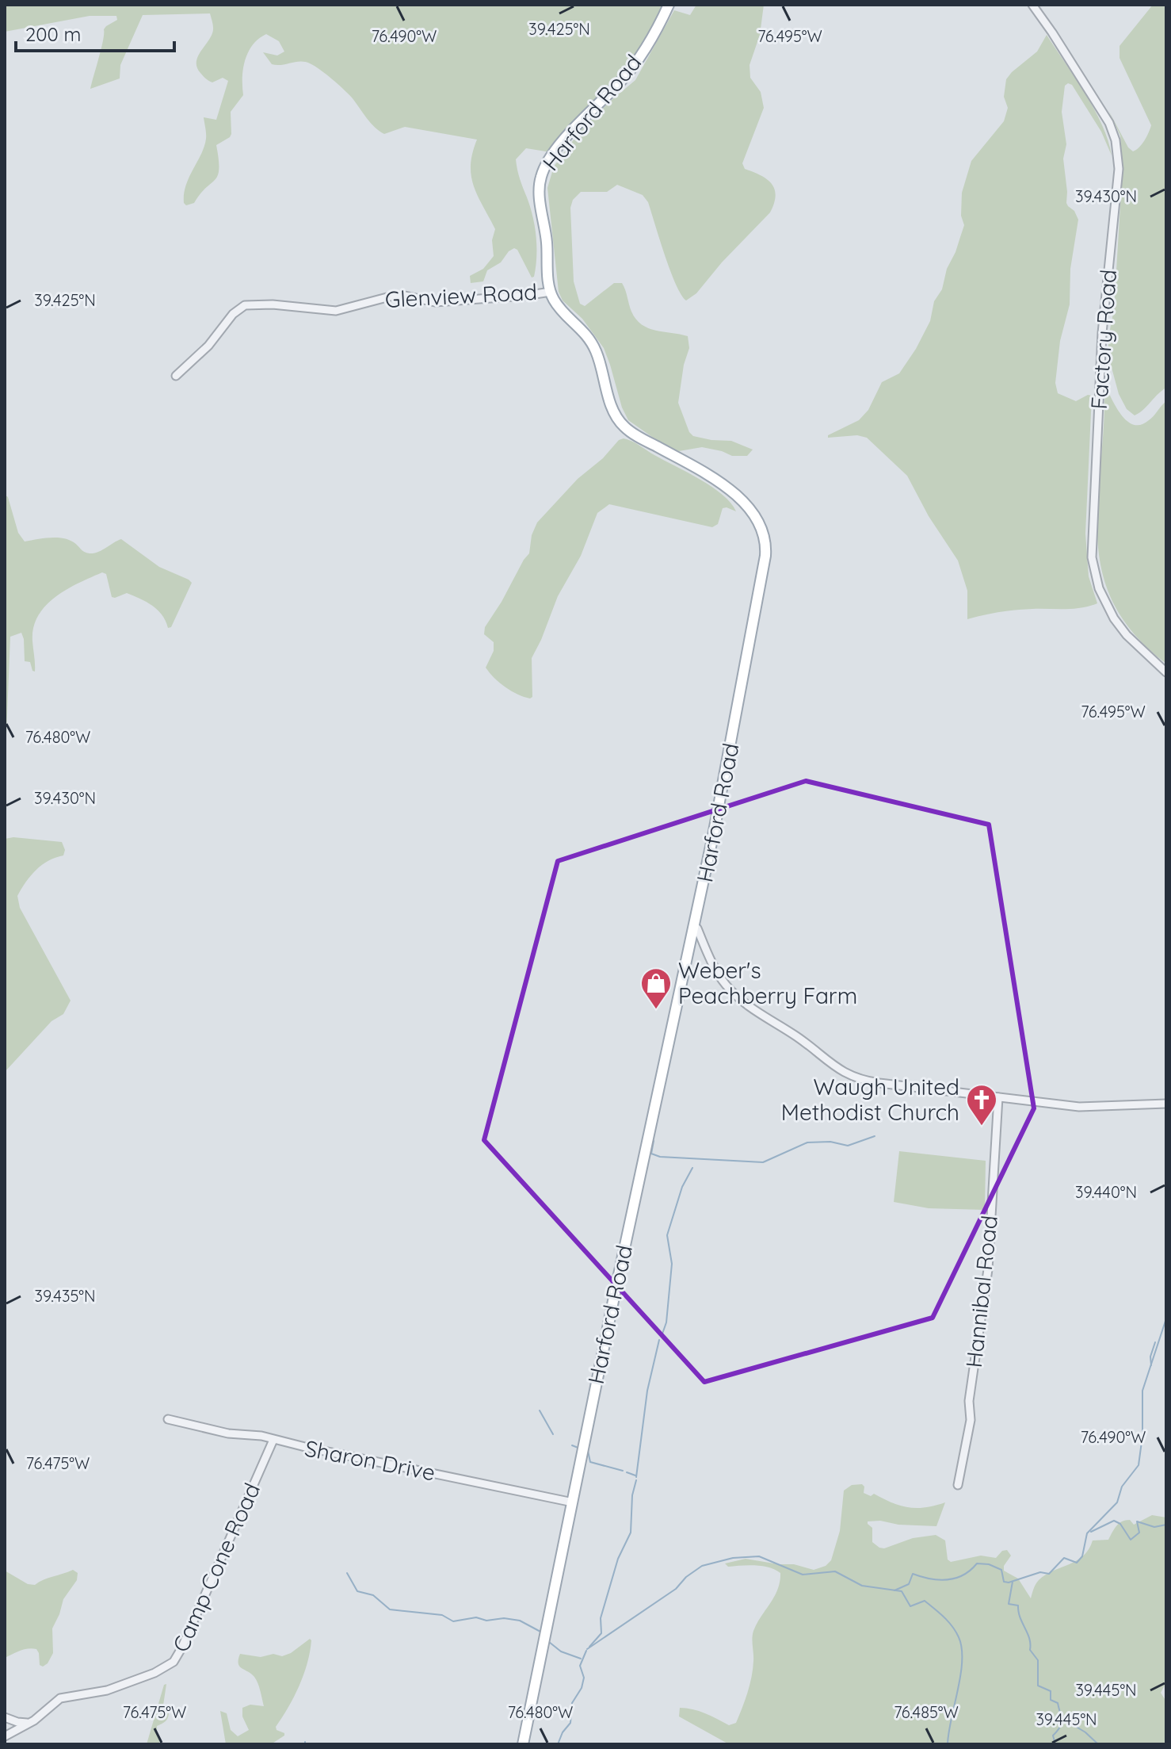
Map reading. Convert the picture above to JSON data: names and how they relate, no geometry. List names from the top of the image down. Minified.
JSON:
{"streets":{"main road":["Harford Road"],"street":["Glenview Road","Factory Road","Hannibal Road","Sharon Drive","Camp Cone Road"]},"crossings":[["Harford Road","Glenview Road"],["Harford Road","Sharon Drive"],["Sharon Drive","Camp Cone Road"]],"places":{"shop":["Weber's Peachberry Farm"],"church":["Waugh United Methodist Church"]},"scale_bar":"200 m","coordinates":["39.425°N","76.490°W","76.495°W","39.430°N","76.480°W","39.440°N","39.435°N","76.475°W","39.445°N","76.485°W"]}
